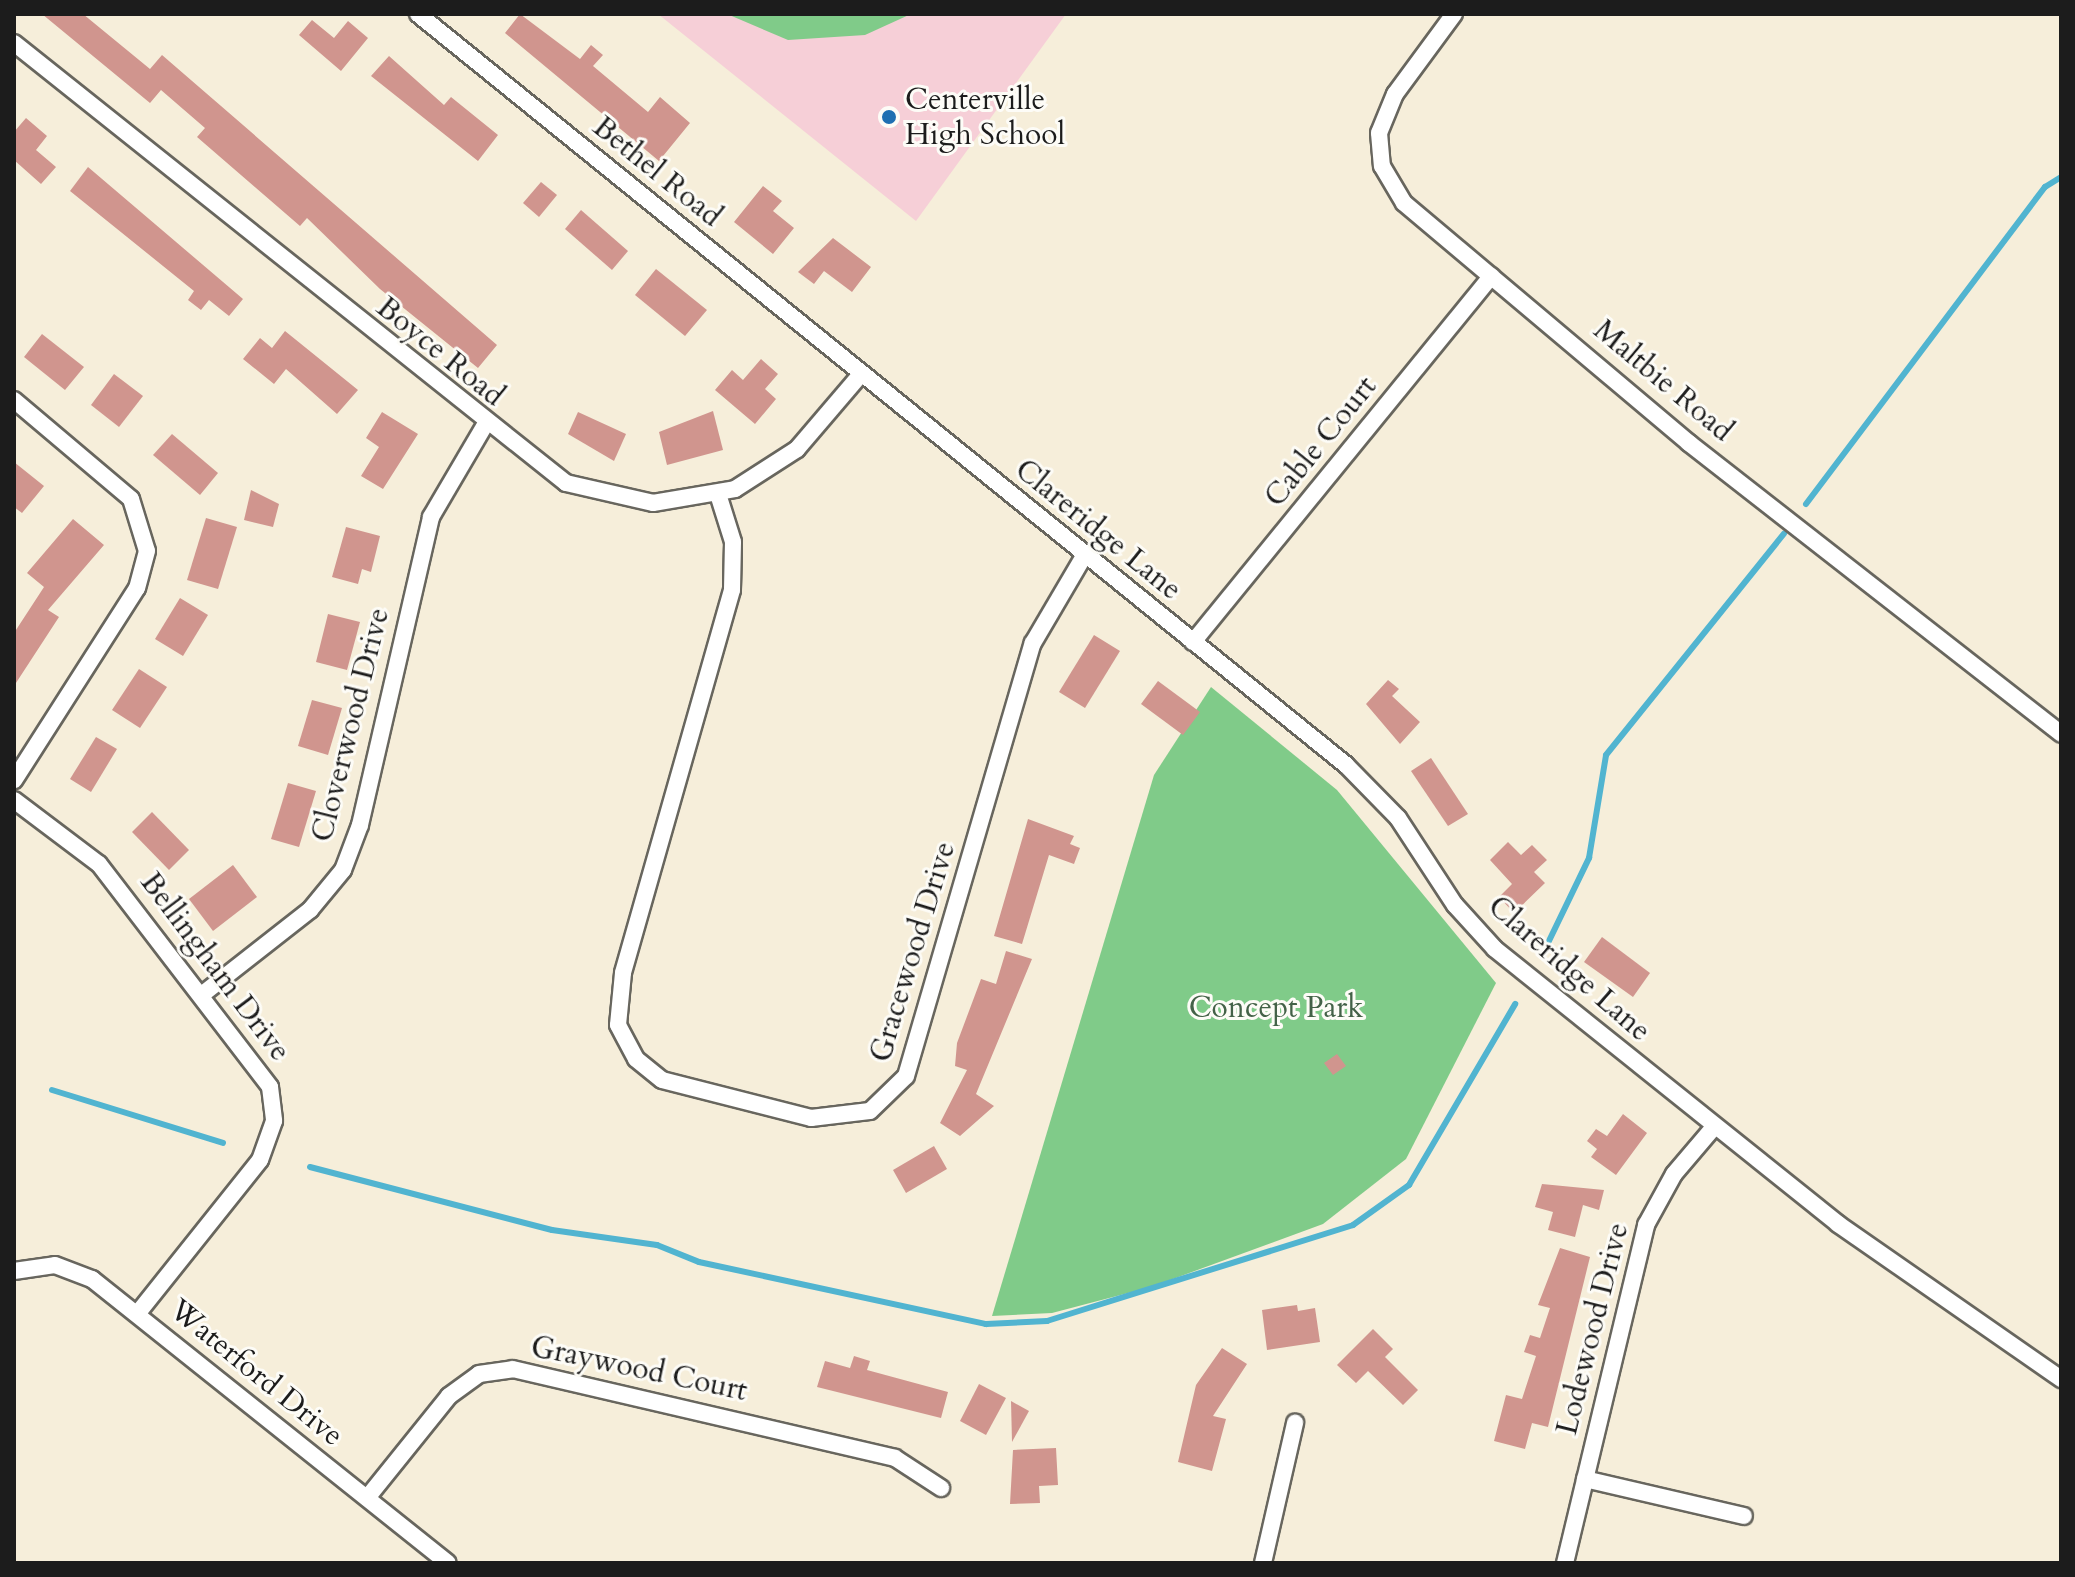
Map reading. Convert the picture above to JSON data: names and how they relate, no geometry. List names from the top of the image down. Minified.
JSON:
{"streets":{"street":["Bethel Road","Boyce Road","Maltbie Road","Cable Court","Clareridge Lane","Cloverwood Drive","Gracewood Drive","Bellingham Drive","Lodewood Drive","Graywood Court","Waterford Drive"]},"crossings":[["Bethel Road","Boyce Road"],["Bethel Road","Clareridge Lane"],["Boyce Road","Clareridge Lane"],["Boyce Road","Cloverwood Drive"],["Boyce Road","Gracewood Drive"],["Maltbie Road","Cable Court"],["Cable Court","Clareridge Lane"],["Clareridge Lane","Gracewood Drive"],["Clareridge Lane","Lodewood Drive"],["Cloverwood Drive","Bellingham Drive"],["Bellingham Drive","Waterford Drive"],["Graywood Court","Waterford Drive"]],"parks":["Concept Park"],"places":["Centerville High School"]}
